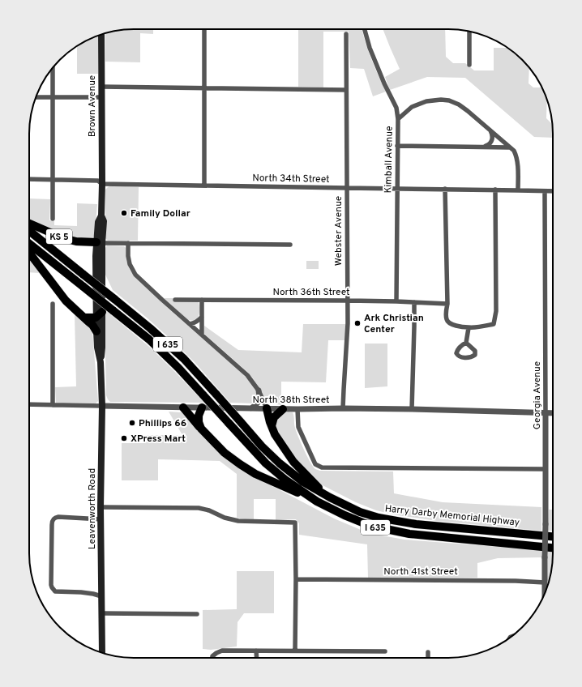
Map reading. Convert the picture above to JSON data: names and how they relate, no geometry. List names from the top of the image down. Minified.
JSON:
{"streets":{"highway":["KS 5","I 635","Harry Darby Memorial Highway"],"main road":["Brown Avenue","Leavenworth Road"],"street":["Kimball Avenue","North 34th Street","Webster Avenue","North 36th Street","Georgia Avenue","North 38th Street","North 41st Street"]},"crossings":[["Brown Avenue","North 34th Street"],["Brown Avenue","Leavenworth Road"],["Kimball Avenue","North 34th Street"],["Kimball Avenue","North 36th Street"],["North 34th Street","Webster Avenue"],["North 34th Street","Georgia Avenue"],["North 34th Street","Leavenworth Road"],["Webster Avenue","North 36th Street"],["Webster Avenue","North 38th Street"],["KS 5","Leavenworth Road"],["Georgia Avenue","North 38th Street"],["Georgia Avenue","North 41st Street"],["North 38th Street","Leavenworth Road"]],"places":["Family Dollar","Ark Christian Center","Phillips 66","XPress Mart"]}
